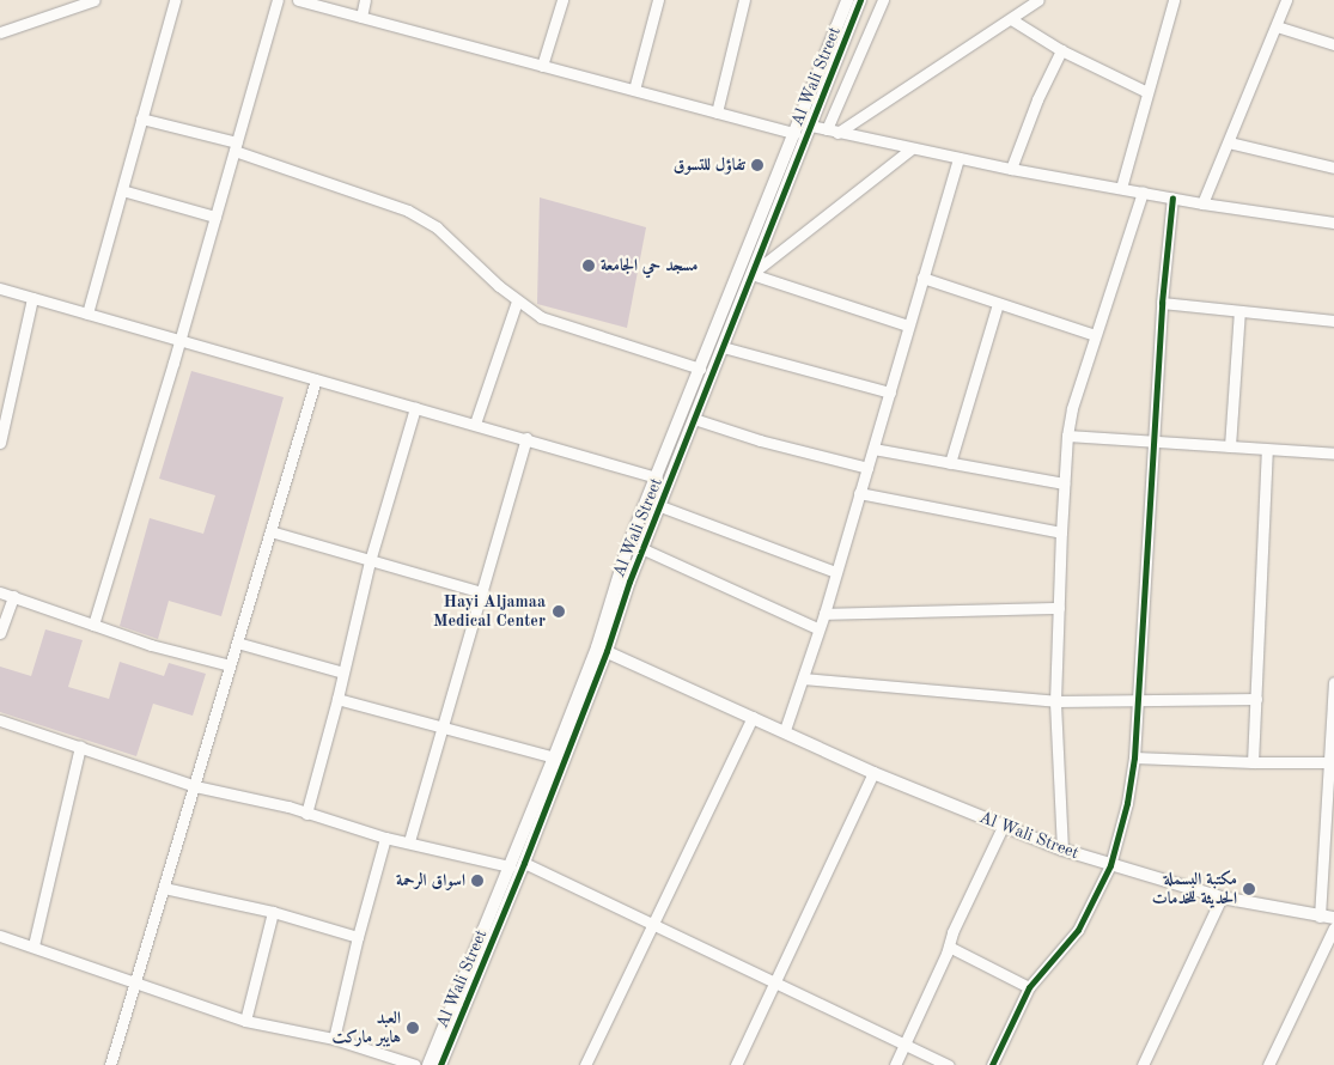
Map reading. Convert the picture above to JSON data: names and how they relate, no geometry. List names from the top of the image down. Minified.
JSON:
{"streets":{"street":["Al Wali Street"]},"places":["تفاؤل للتسوق","مسجد حي الجامعة","Hayi Aljamaa Medical Center","اسواق الرحمة","مكتبة البسملة الحديثة للخدمات","العبد هايبر ماركت"]}
